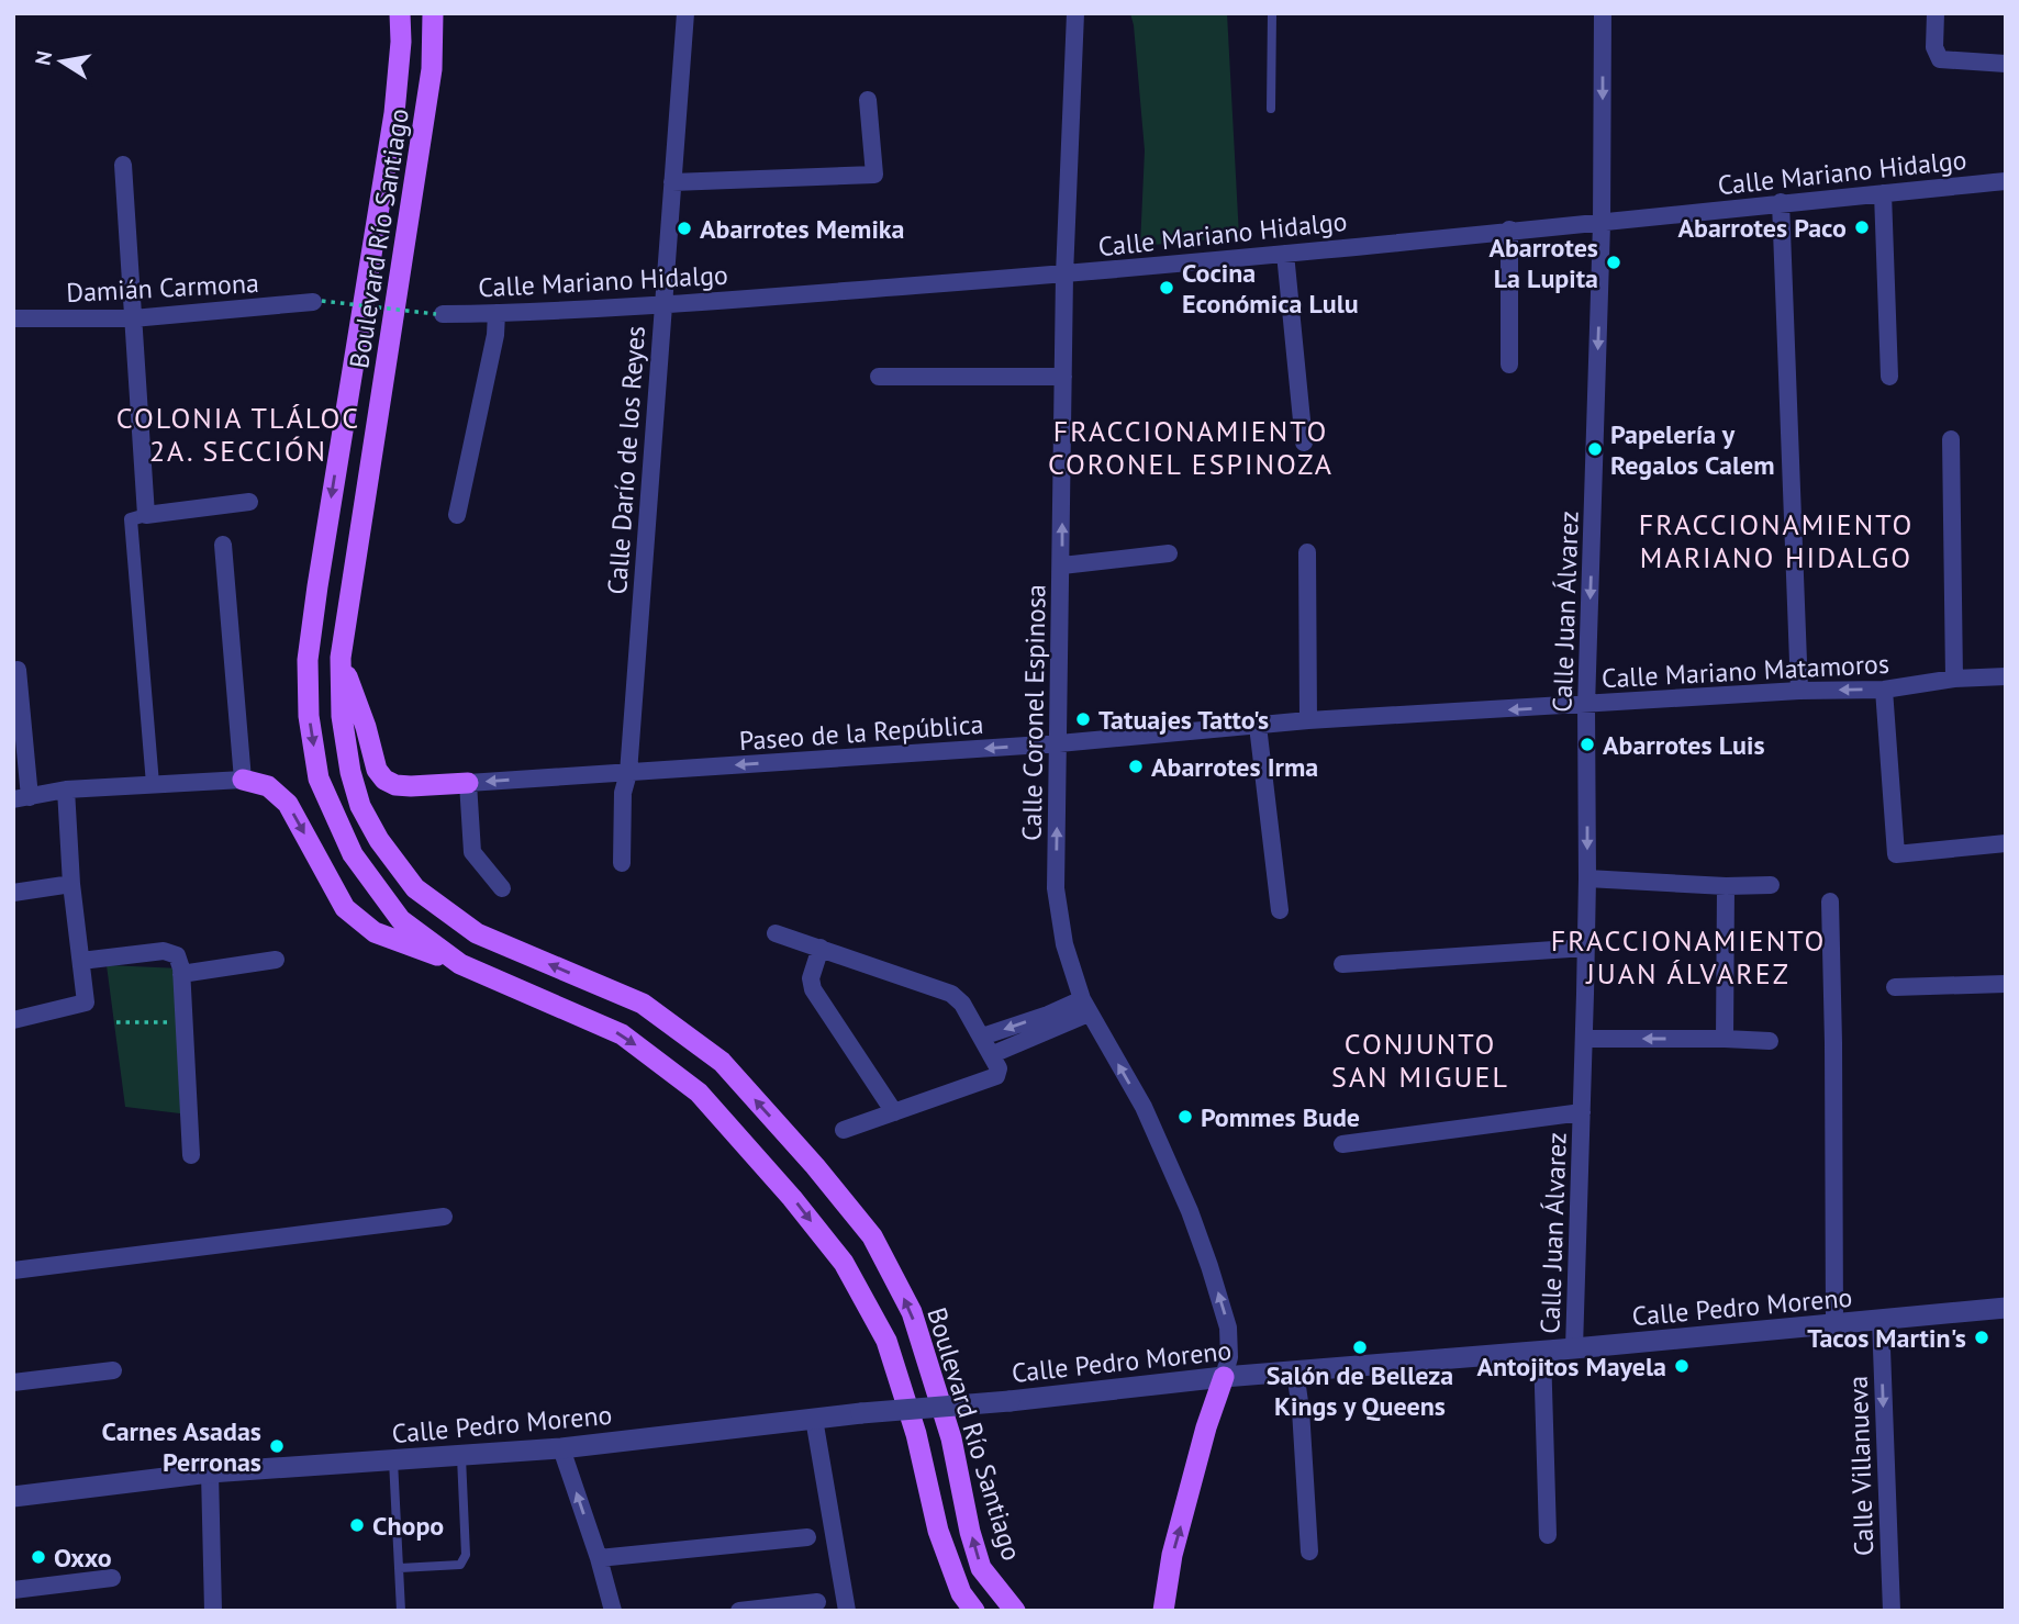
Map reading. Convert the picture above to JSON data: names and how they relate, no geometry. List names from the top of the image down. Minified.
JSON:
{"streets":{"main road":["Boulevard Río Santiago"],"street":["Calle Mariano Hidalgo","Damián Carmona","Calle Darío de los Reyes","Calle Juan Álvarez","Calle Mariano Matamoros","Calle Coronel Espinosa","Paseo de la República","Calle Pedro Moreno","Calle Villanueva"]},"crossings":[["Calle Mariano Hidalgo","Calle Darío de los Reyes"],["Calle Mariano Hidalgo","Calle Juan Álvarez"],["Calle Mariano Hidalgo","Calle Coronel Espinosa"],["Calle Darío de los Reyes","Paseo de la República"],["Calle Juan Álvarez","Calle Mariano Matamoros"],["Calle Juan Álvarez","Calle Pedro Moreno"],["Calle Mariano Matamoros","Paseo de la República"],["Calle Coronel Espinosa","Paseo de la República"],["Calle Coronel Espinosa","Calle Pedro Moreno"],["Calle Pedro Moreno","Calle Villanueva"]],"one_way":["Calle Juan Álvarez","Calle Mariano Matamoros","Calle Coronel Espinosa","Paseo de la República","Calle Villanueva"],"districts":["COLONIA TLÁLOC 2A. SECCIÓN","FRACCIONAMIENTO CORONEL ESPINOZA","FRACCIONAMIENTO MARIANO HIDALGO","FRACCIONAMIENTO JUAN ÁLVAREZ","CONJUNTO SAN MIGUEL"],"places":["Abarrotes Paco","Abarrotes Memika","Abarrotes La Lupita","Cocina Económica Lulu","Papelería y Regalos Calem","Tatuajes Tatto's","Abarrotes Luis","Abarrotes Irma","Pommes Bude","Tacos Martin's","Salón de Belleza Kings y Queens","Antojitos Mayela","Carnes Asadas Perronas","Chopo","Oxxo"],"north":"left"}
